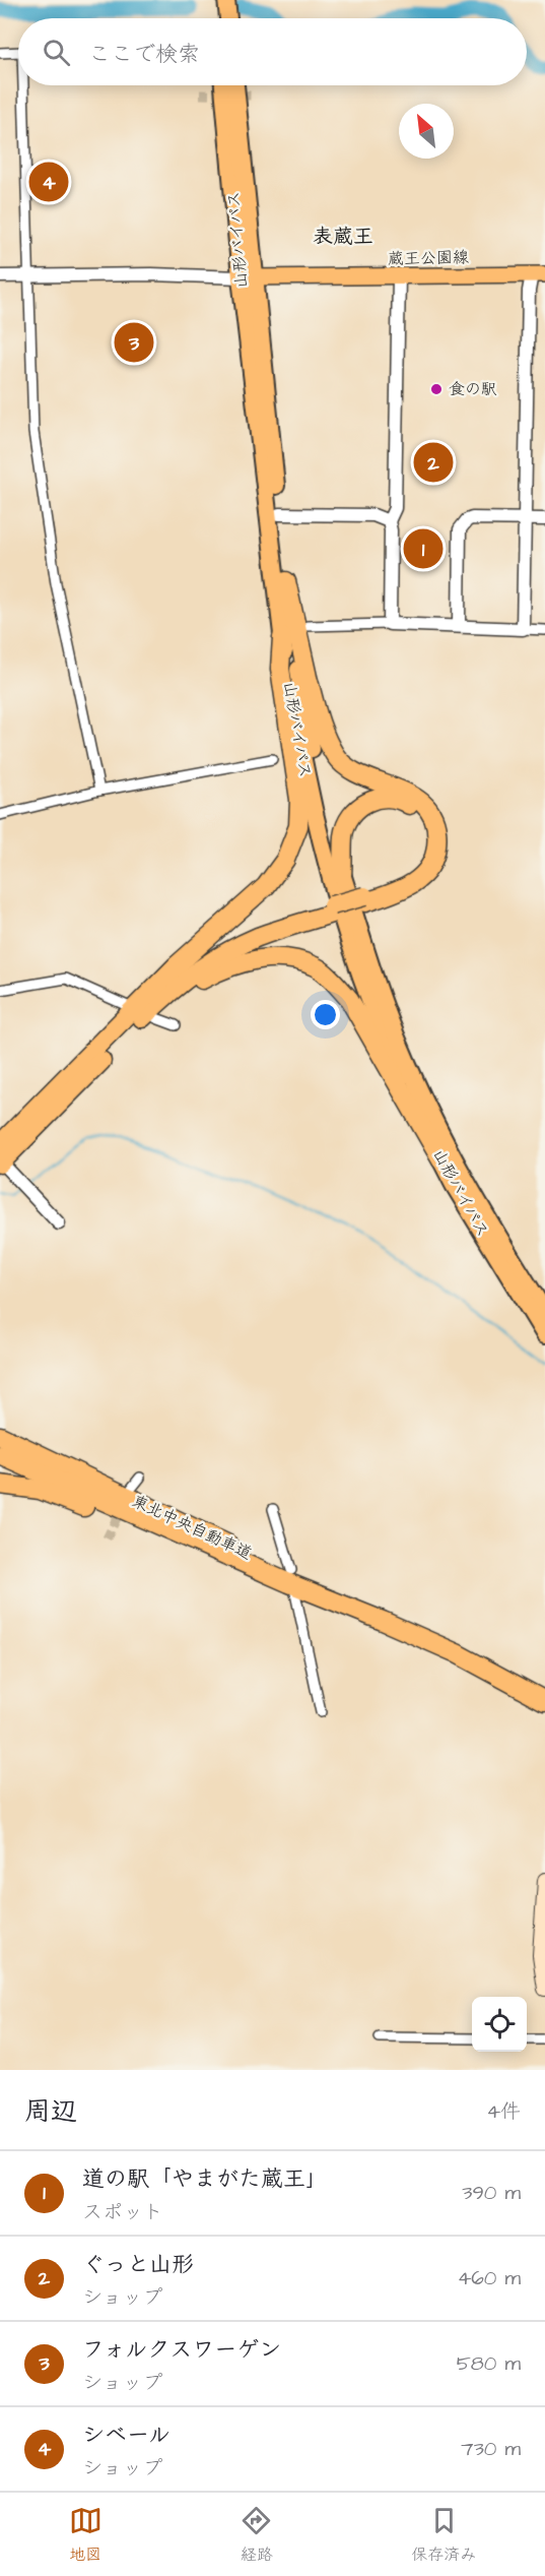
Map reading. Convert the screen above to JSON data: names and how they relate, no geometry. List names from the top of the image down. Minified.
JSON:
{"streets":{"highway":["山形バイパス","東北中央自動車道"],"main road":["蔵王公園線"]},"crossings":[["山形バイパス","蔵王公園線"]],"districts":["表蔵王"],"places":["食の駅"],"north":"top left","page":{"search":"ここで検索","pins":["4","3","2","1"],"heading":["周辺","4件"],"list":[{"mark":"1","name":"道の駅「やまがた蔵王」","note":"スポット","value":"390 m"},{"mark":"2","name":"ぐっと山形","note":"ショップ","value":"460 m"},{"mark":"3","name":"フォルクスワーゲン","note":"ショップ","value":"580 m"},{"mark":"4","name":"シベール","note":"ショップ","value":"730 m"}],"nav":["地図","経路","保存済み"]}}
